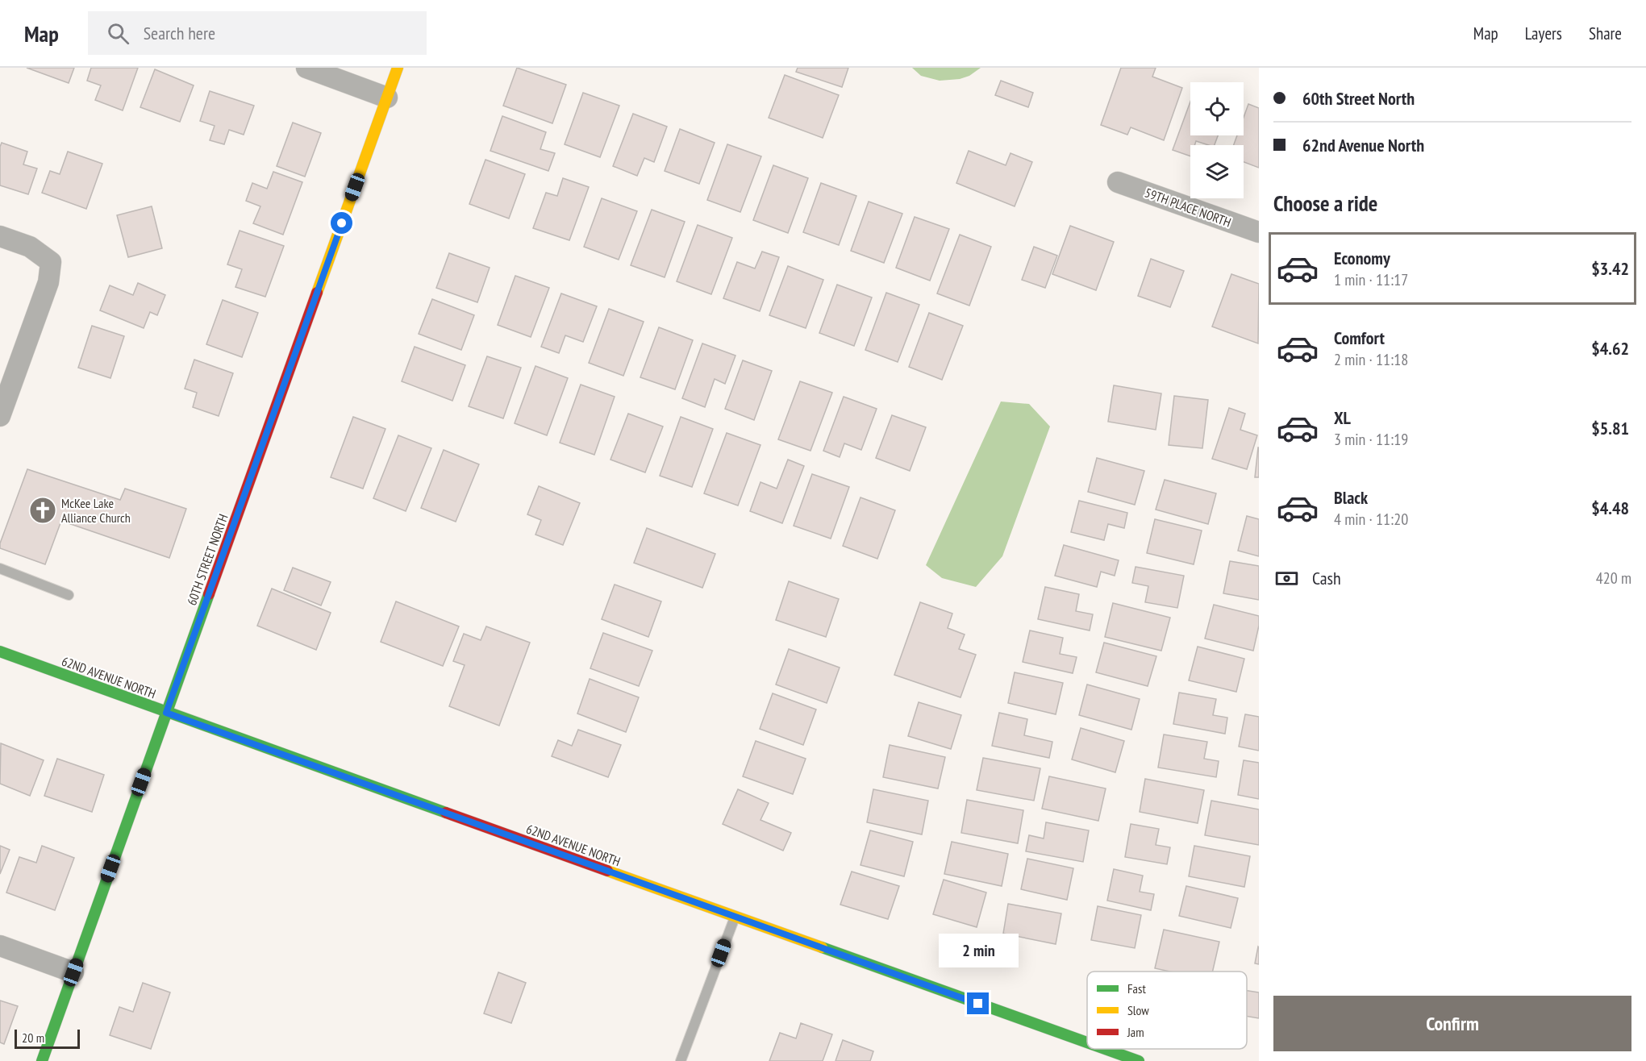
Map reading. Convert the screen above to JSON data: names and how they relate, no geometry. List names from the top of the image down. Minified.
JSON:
{"streets":{"street":["59TH PLACE NORTH","60TH STREET NORTH","62ND AVENUE NORTH"]},"crossings":[["60TH STREET NORTH","62ND AVENUE NORTH"]],"places":{"church":["McKee Lake Alliance Church"]},"legend":["Fast","Slow","Jam"],"scale_bar":"20 m","page":{"header":"Map","search":"Search here","nav":["Map","Layers","Share"],"banner":["60th Street North","62nd Avenue North"],"heading":"Choose a ride","list":[{"name":"Economy","note":"1 min · 11:17","value":"$3.42"},{"name":"Comfort","note":"2 min · 11:18","value":"$4.62"},{"name":"XL","note":"3 min · 11:19","value":"$5.81"},{"name":"Black","note":"4 min · 11:20","value":"$4.48"}],"pay":["Cash","420 m"],"bubble":"2 min","buttons":"Confirm","scale":"20 m"}}
